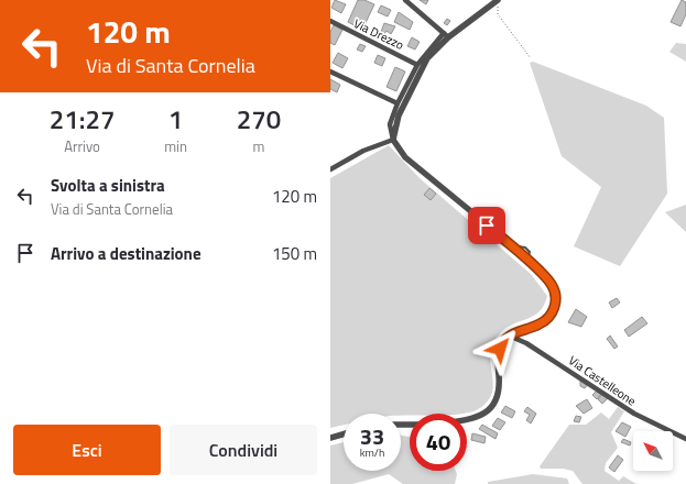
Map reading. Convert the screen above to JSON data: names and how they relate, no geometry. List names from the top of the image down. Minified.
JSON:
{"streets":{"street":["Via Drezzo","Via Castelleone"]},"north":"top left","page":{"turn":["120 m","Via di Santa Cornelia"],"eta":["21:27","Arrivo","1","min","270","m"],"list":[{"name":"Svolta a sinistra","note":"Via di Santa Cornelia","value":"120 m"},{"name":"Arrivo a destinazione","value":"150 m"}],"speed":"33 km/h","limit":"40","buttons":["Esci","Condividi"]}}
